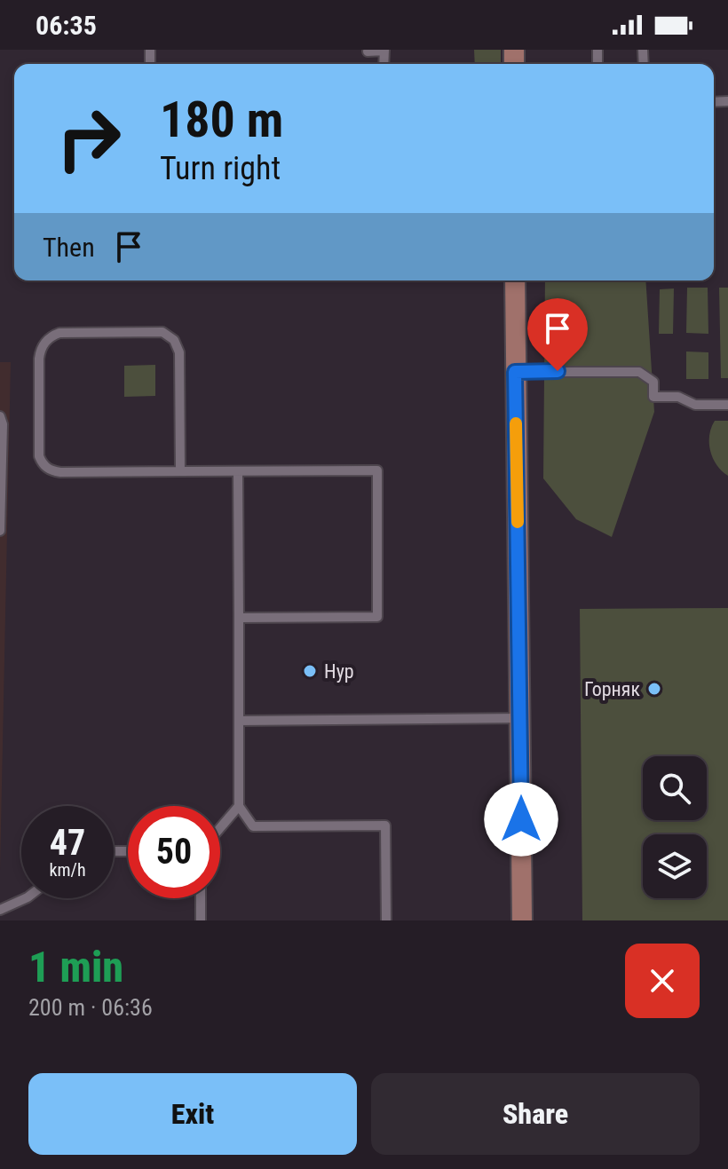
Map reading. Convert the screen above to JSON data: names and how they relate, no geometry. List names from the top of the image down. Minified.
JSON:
{"places":["Нур","Горняк"],"page":{"status":"06:35","turn":["180 m","Turn right"],"then":"Then","speed":"47 km/h","limit":"50","heading":["1 min","200 m · 06:36"],"buttons":["Exit","Share"]}}
